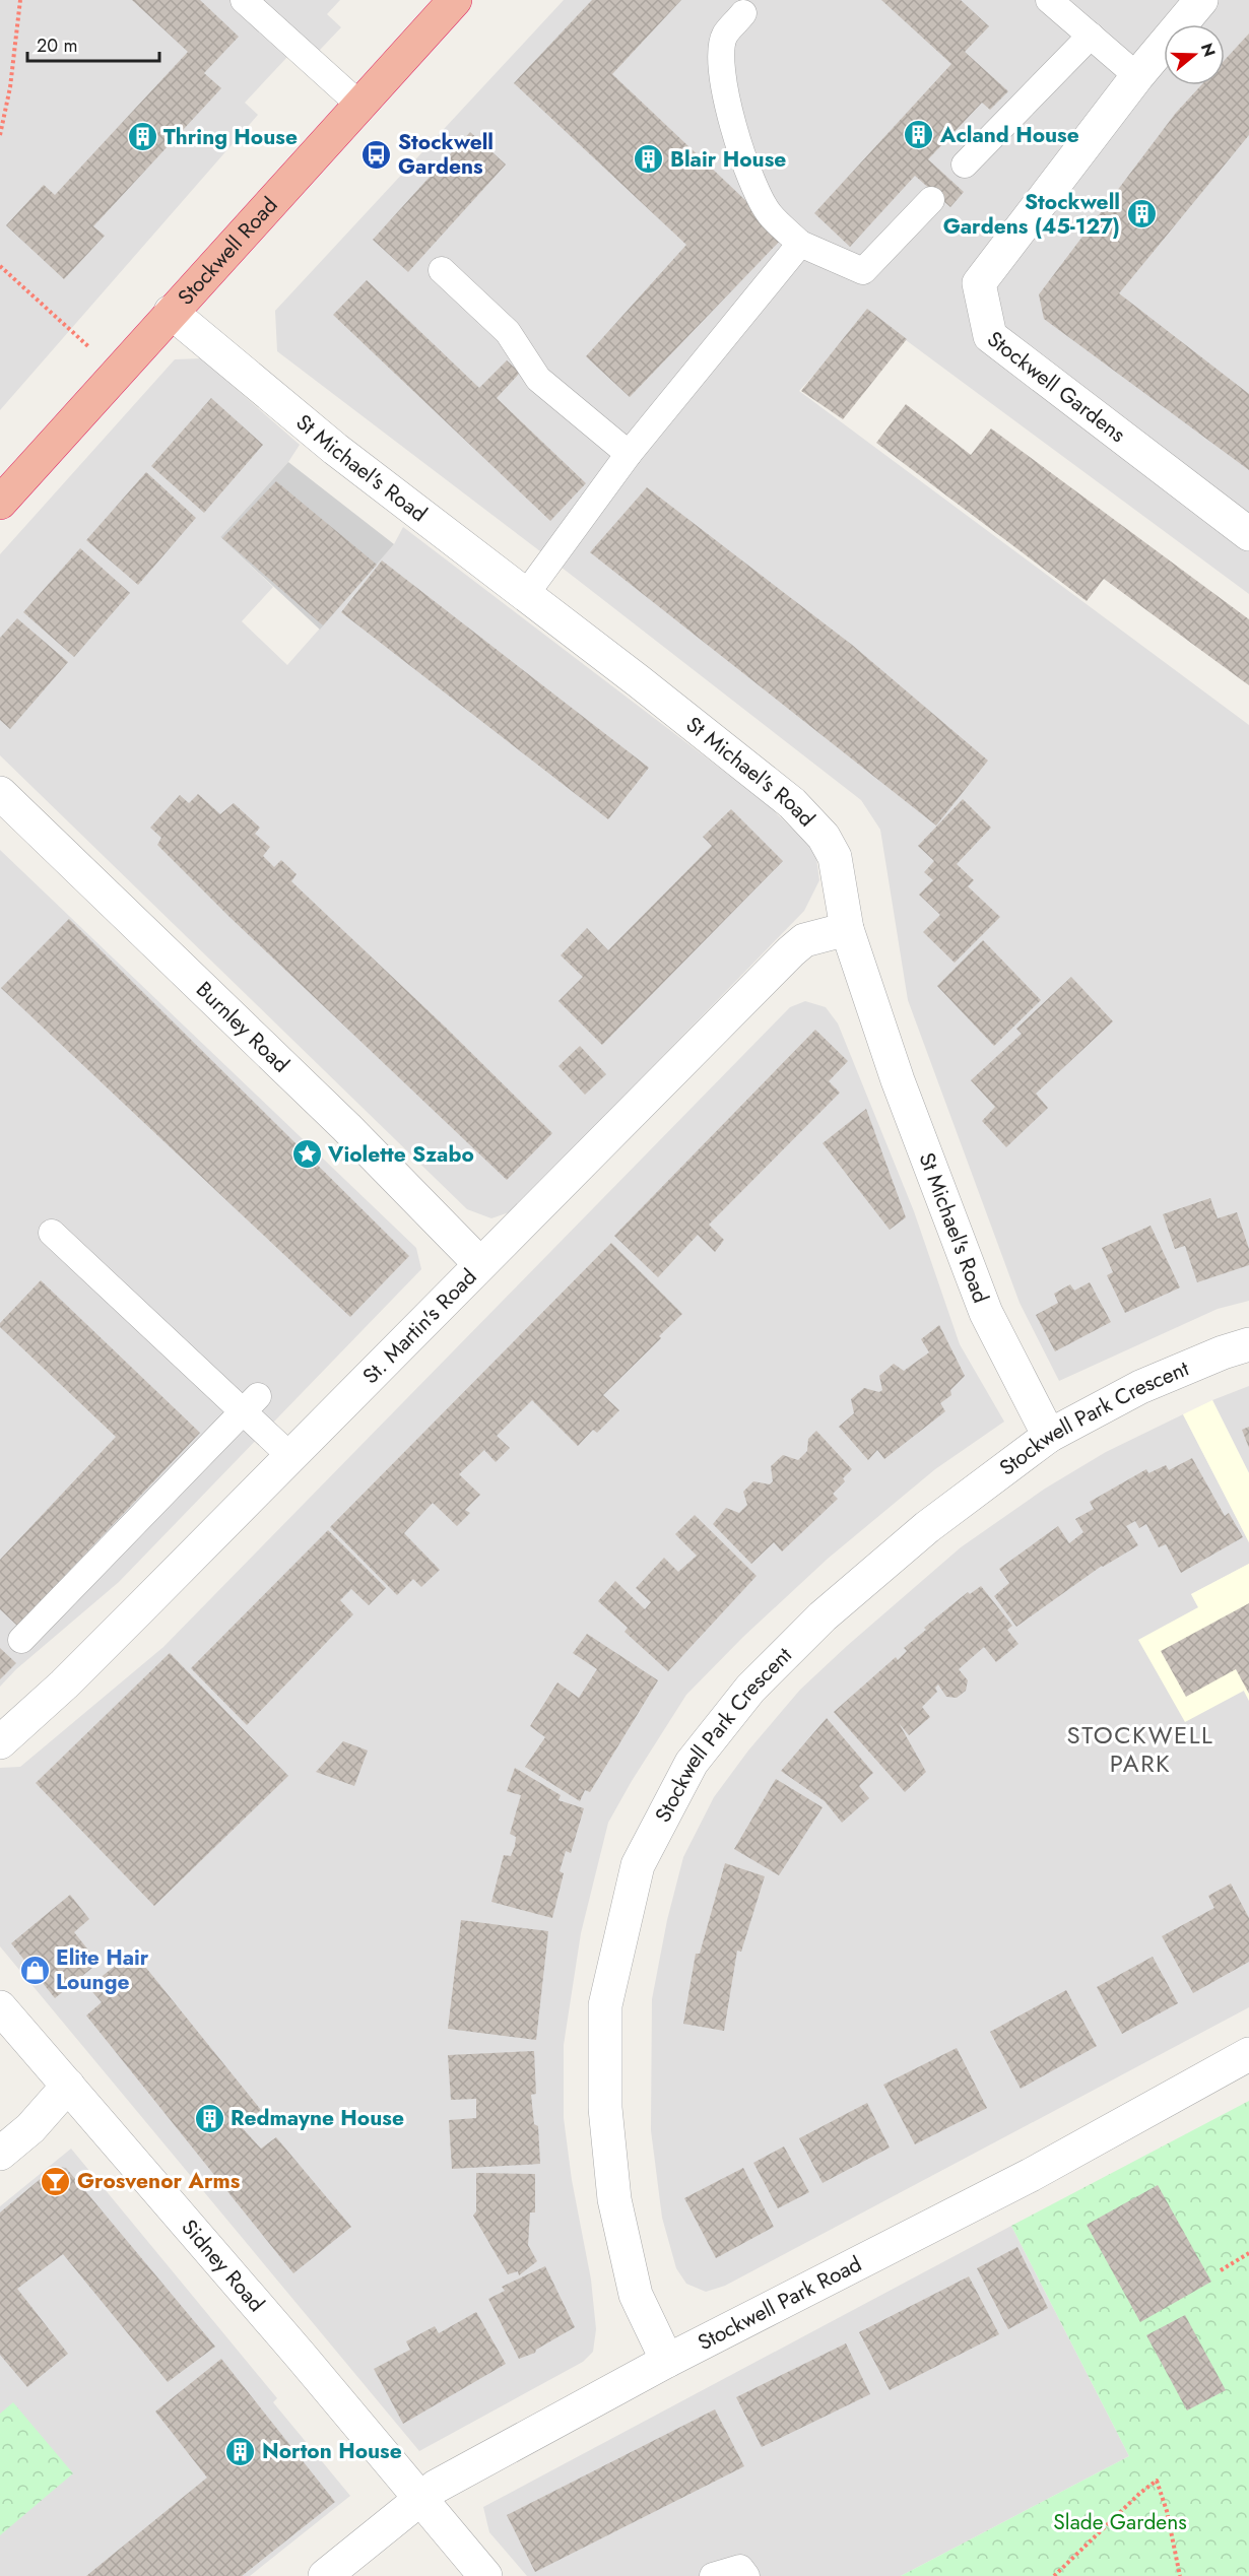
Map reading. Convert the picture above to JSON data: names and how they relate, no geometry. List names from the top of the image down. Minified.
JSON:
{"streets":{"highway":["Stockwell Road"],"street":["Stockwell Gardens","St Michael's Road","Burnley Road","St. Martin's Road","Stockwell Park Crescent","Sidney Road","Stockwell Park Road"]},"crossings":[["Stockwell Road","St Michael's Road"],["St Michael's Road","St. Martin's Road"],["St Michael's Road","Stockwell Park Crescent"],["Burnley Road","St. Martin's Road"],["Stockwell Park Crescent","Stockwell Park Road"],["Sidney Road","Stockwell Park Road"]],"districts":["STOCKWELL PARK"],"parks":["Slade Gardens"],"places":{"building":["Acland House","Thring House","Blair House","Stockwell Gardens (45-127)","Redmayne House","Norton House"],"bus stop":["Stockwell Gardens"],"place":["Violette Szabo"],"shop":["Elite Hair Lounge"],"bar":["Grosvenor Arms"]},"scale_bar":"20 m","north":"right"}
